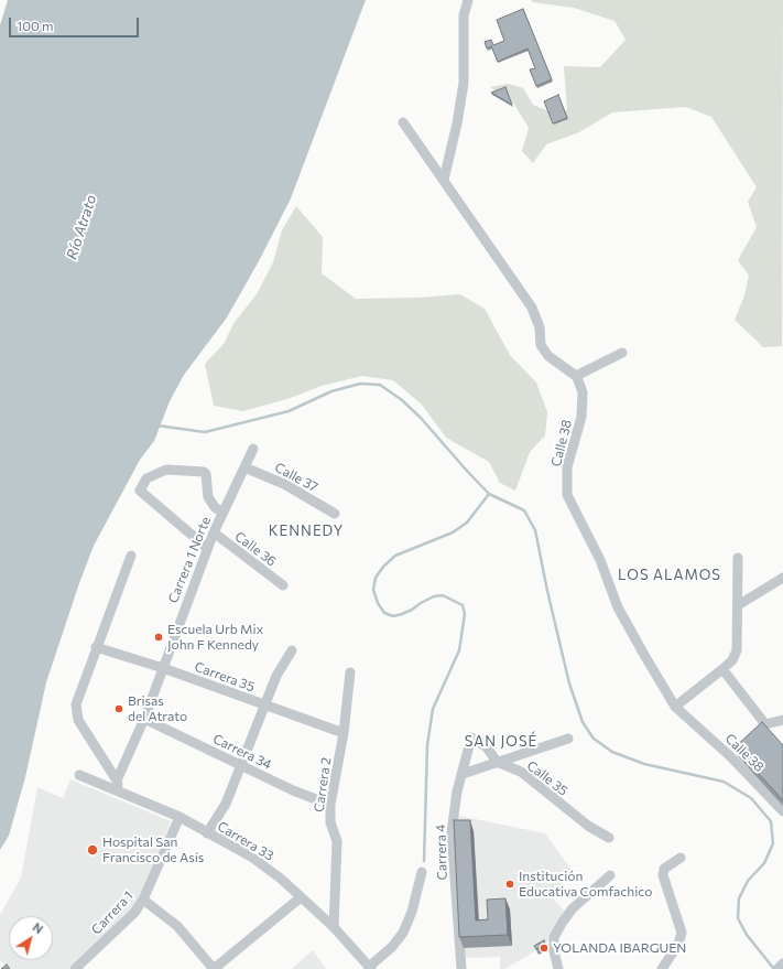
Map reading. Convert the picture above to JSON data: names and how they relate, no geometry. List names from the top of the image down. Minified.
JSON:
{"streets":{"street":["Calle 38","Calle 37","Calle 36","Carrera 1 Norte","Carrera 35","Carrera 34","Calle 35","Carrera 2","Carrera 33","Carrera 4","Carrera 1"]},"crossings":[["Calle 37","Carrera 1 Norte"],["Calle 36","Carrera 1 Norte"],["Carrera 1 Norte","Carrera 35"],["Carrera 1 Norte","Carrera 34"],["Carrera 35","Carrera 2"],["Carrera 34","Carrera 2"],["Calle 35","Carrera 4"],["Carrera 2","Carrera 33"],["Carrera 33","Carrera 1"]],"districts":["KENNEDY","LOS ALAMOS","SAN JOSÉ"],"water":["Río Atrato"],"places":["Escuela Urb Mix John F Kennedy","Brisas del Atrato","Hospital San Francisco de Asís","Institución Educativa Comfachico","YOLANDA IBARGUEN"],"scale_bar":"100 m","north":"top right"}
